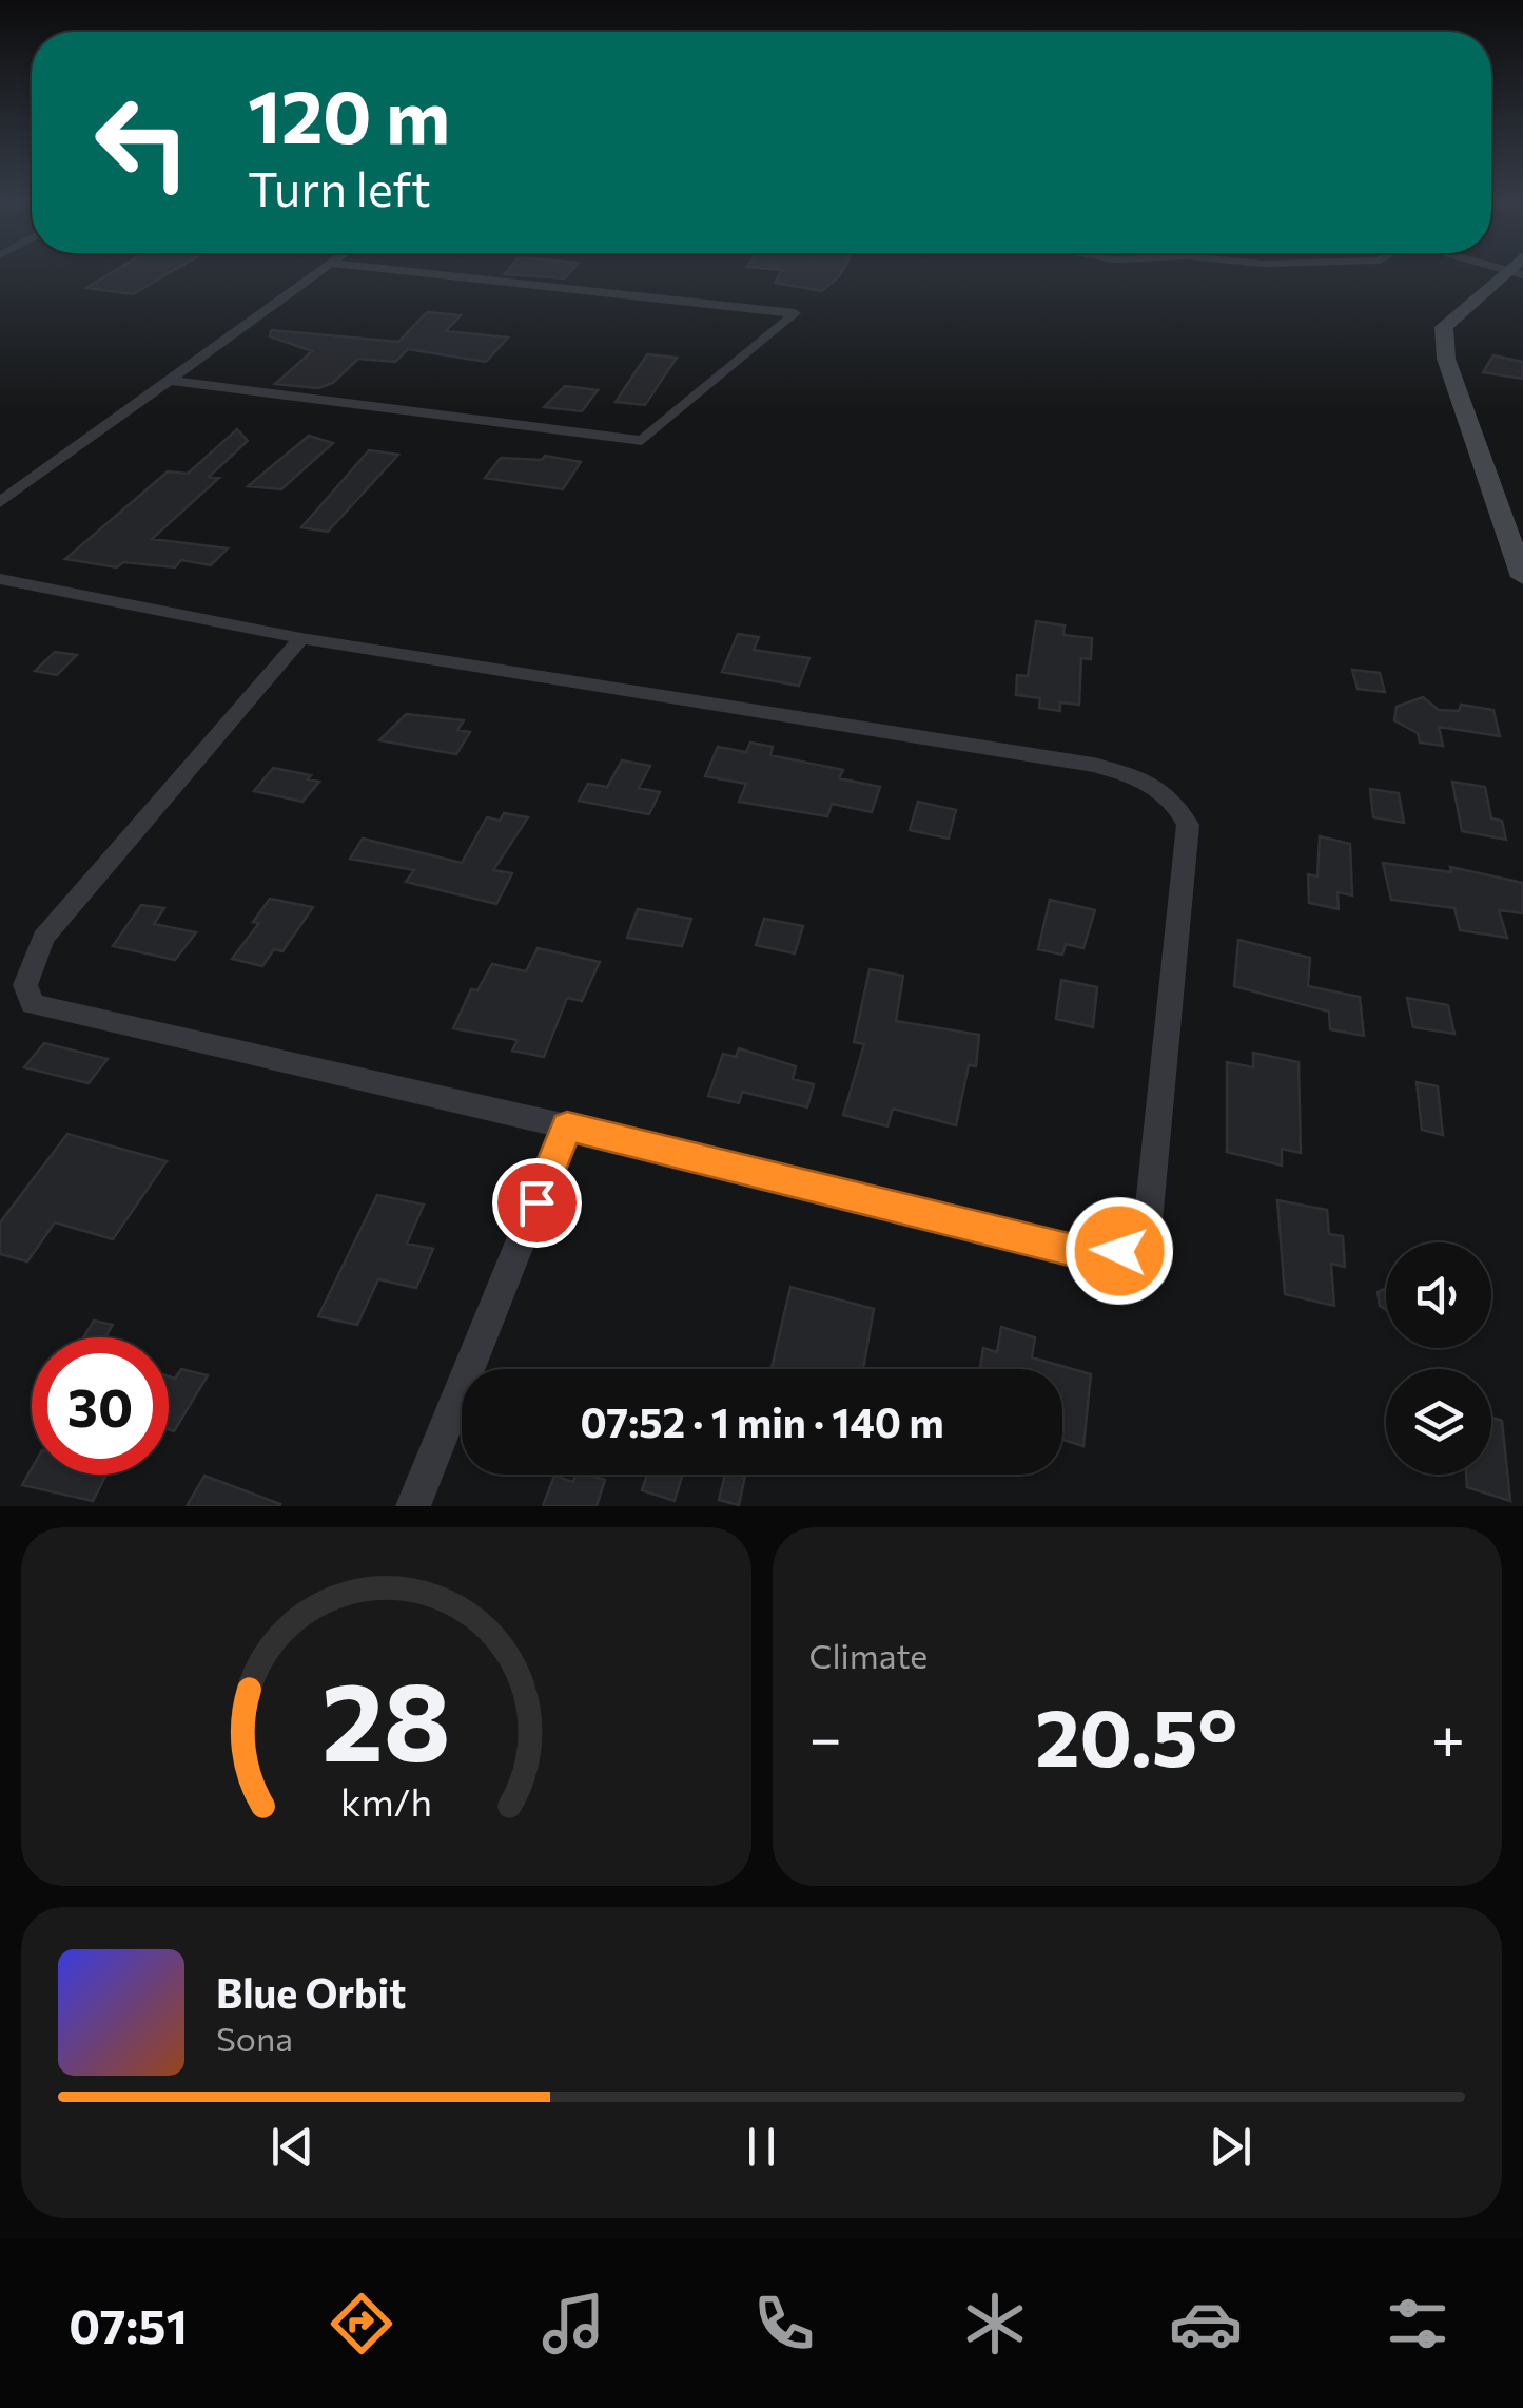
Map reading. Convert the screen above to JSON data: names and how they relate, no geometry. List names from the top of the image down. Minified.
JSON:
{"page":{"turn":["120 m","Turn left"],"limit":"30","trip":"07:52 · 1 min · 140 m","tile":"Climate","heat":["−","20.5°","+"],"song":["Blue Orbit","Sona"],"tabs":"07:51","gauge":["28","km/h"]}}
